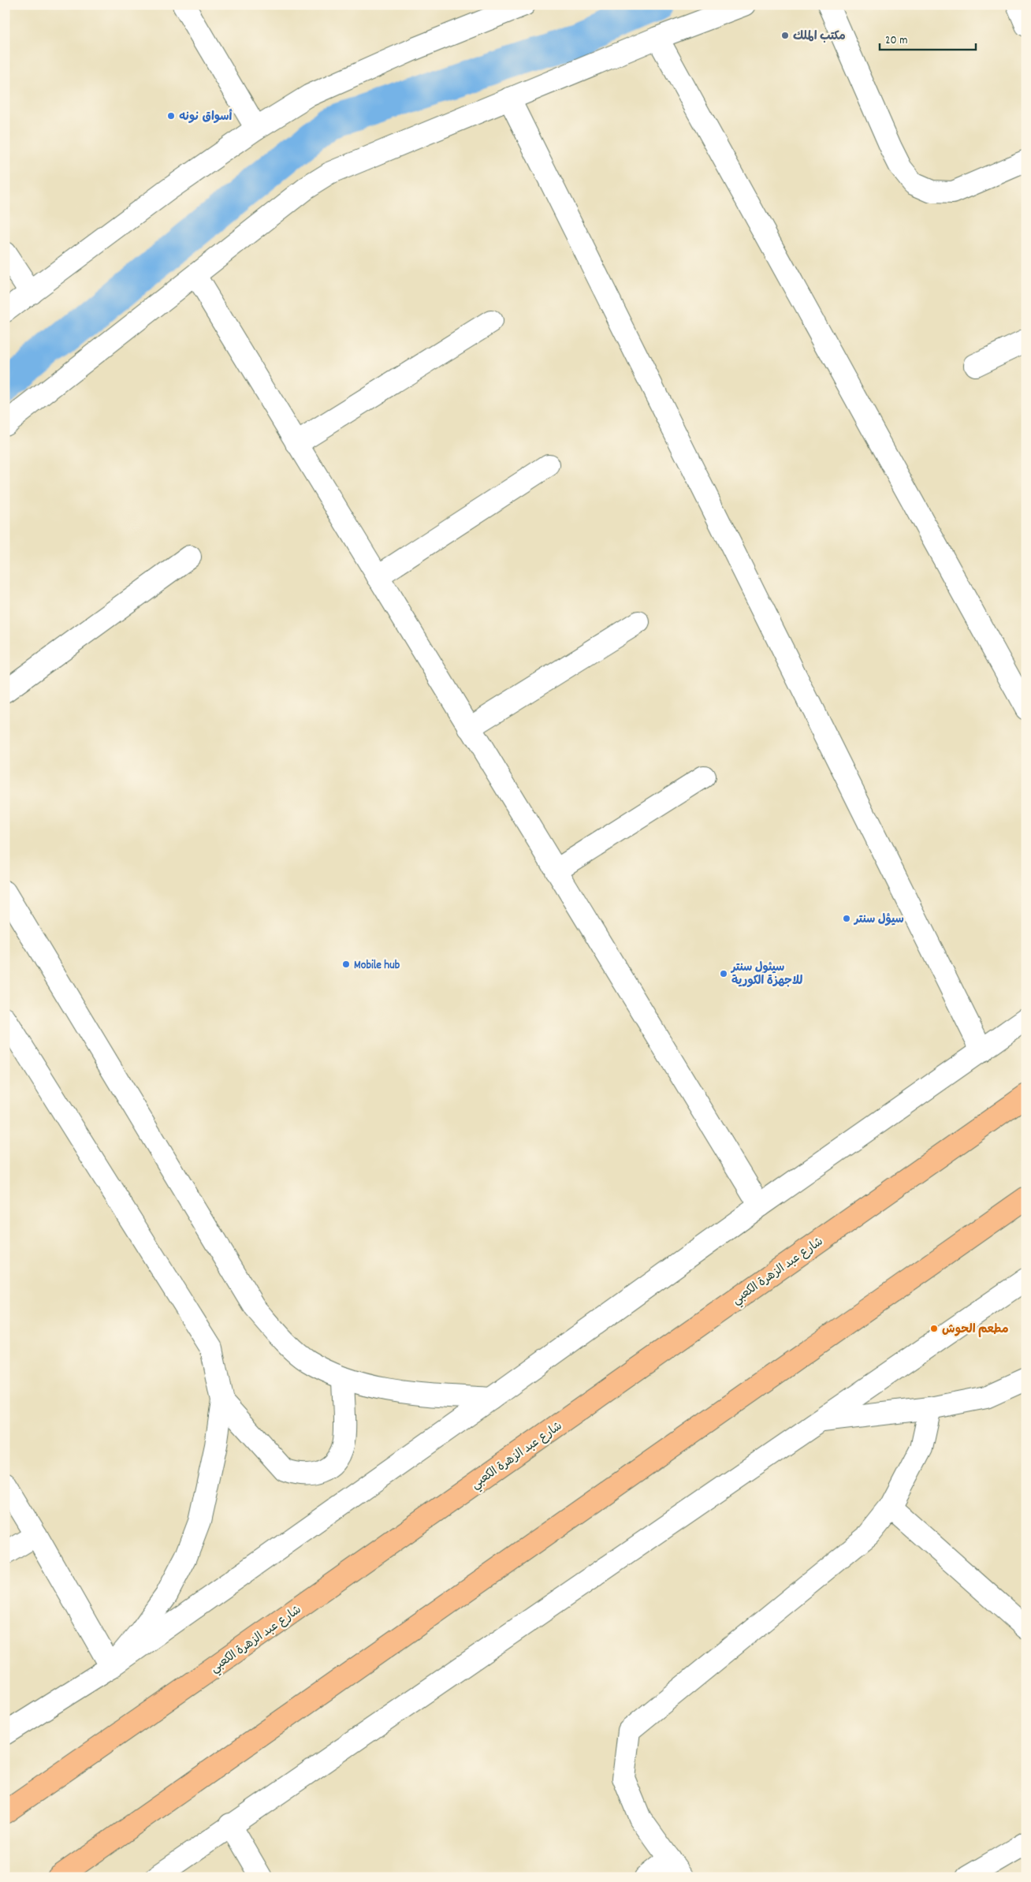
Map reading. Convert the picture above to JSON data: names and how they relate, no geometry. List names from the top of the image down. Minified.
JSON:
{"streets":{"main road":["شارع عبد الزهرة الكعبي"]},"places":["مكتب الملك","أسواق نونه","سيؤل سنتر","Mobile hub","سيئول سنتر للاجهزة الكورية","مطعم الحوش"],"scale_bar":"20 m"}
